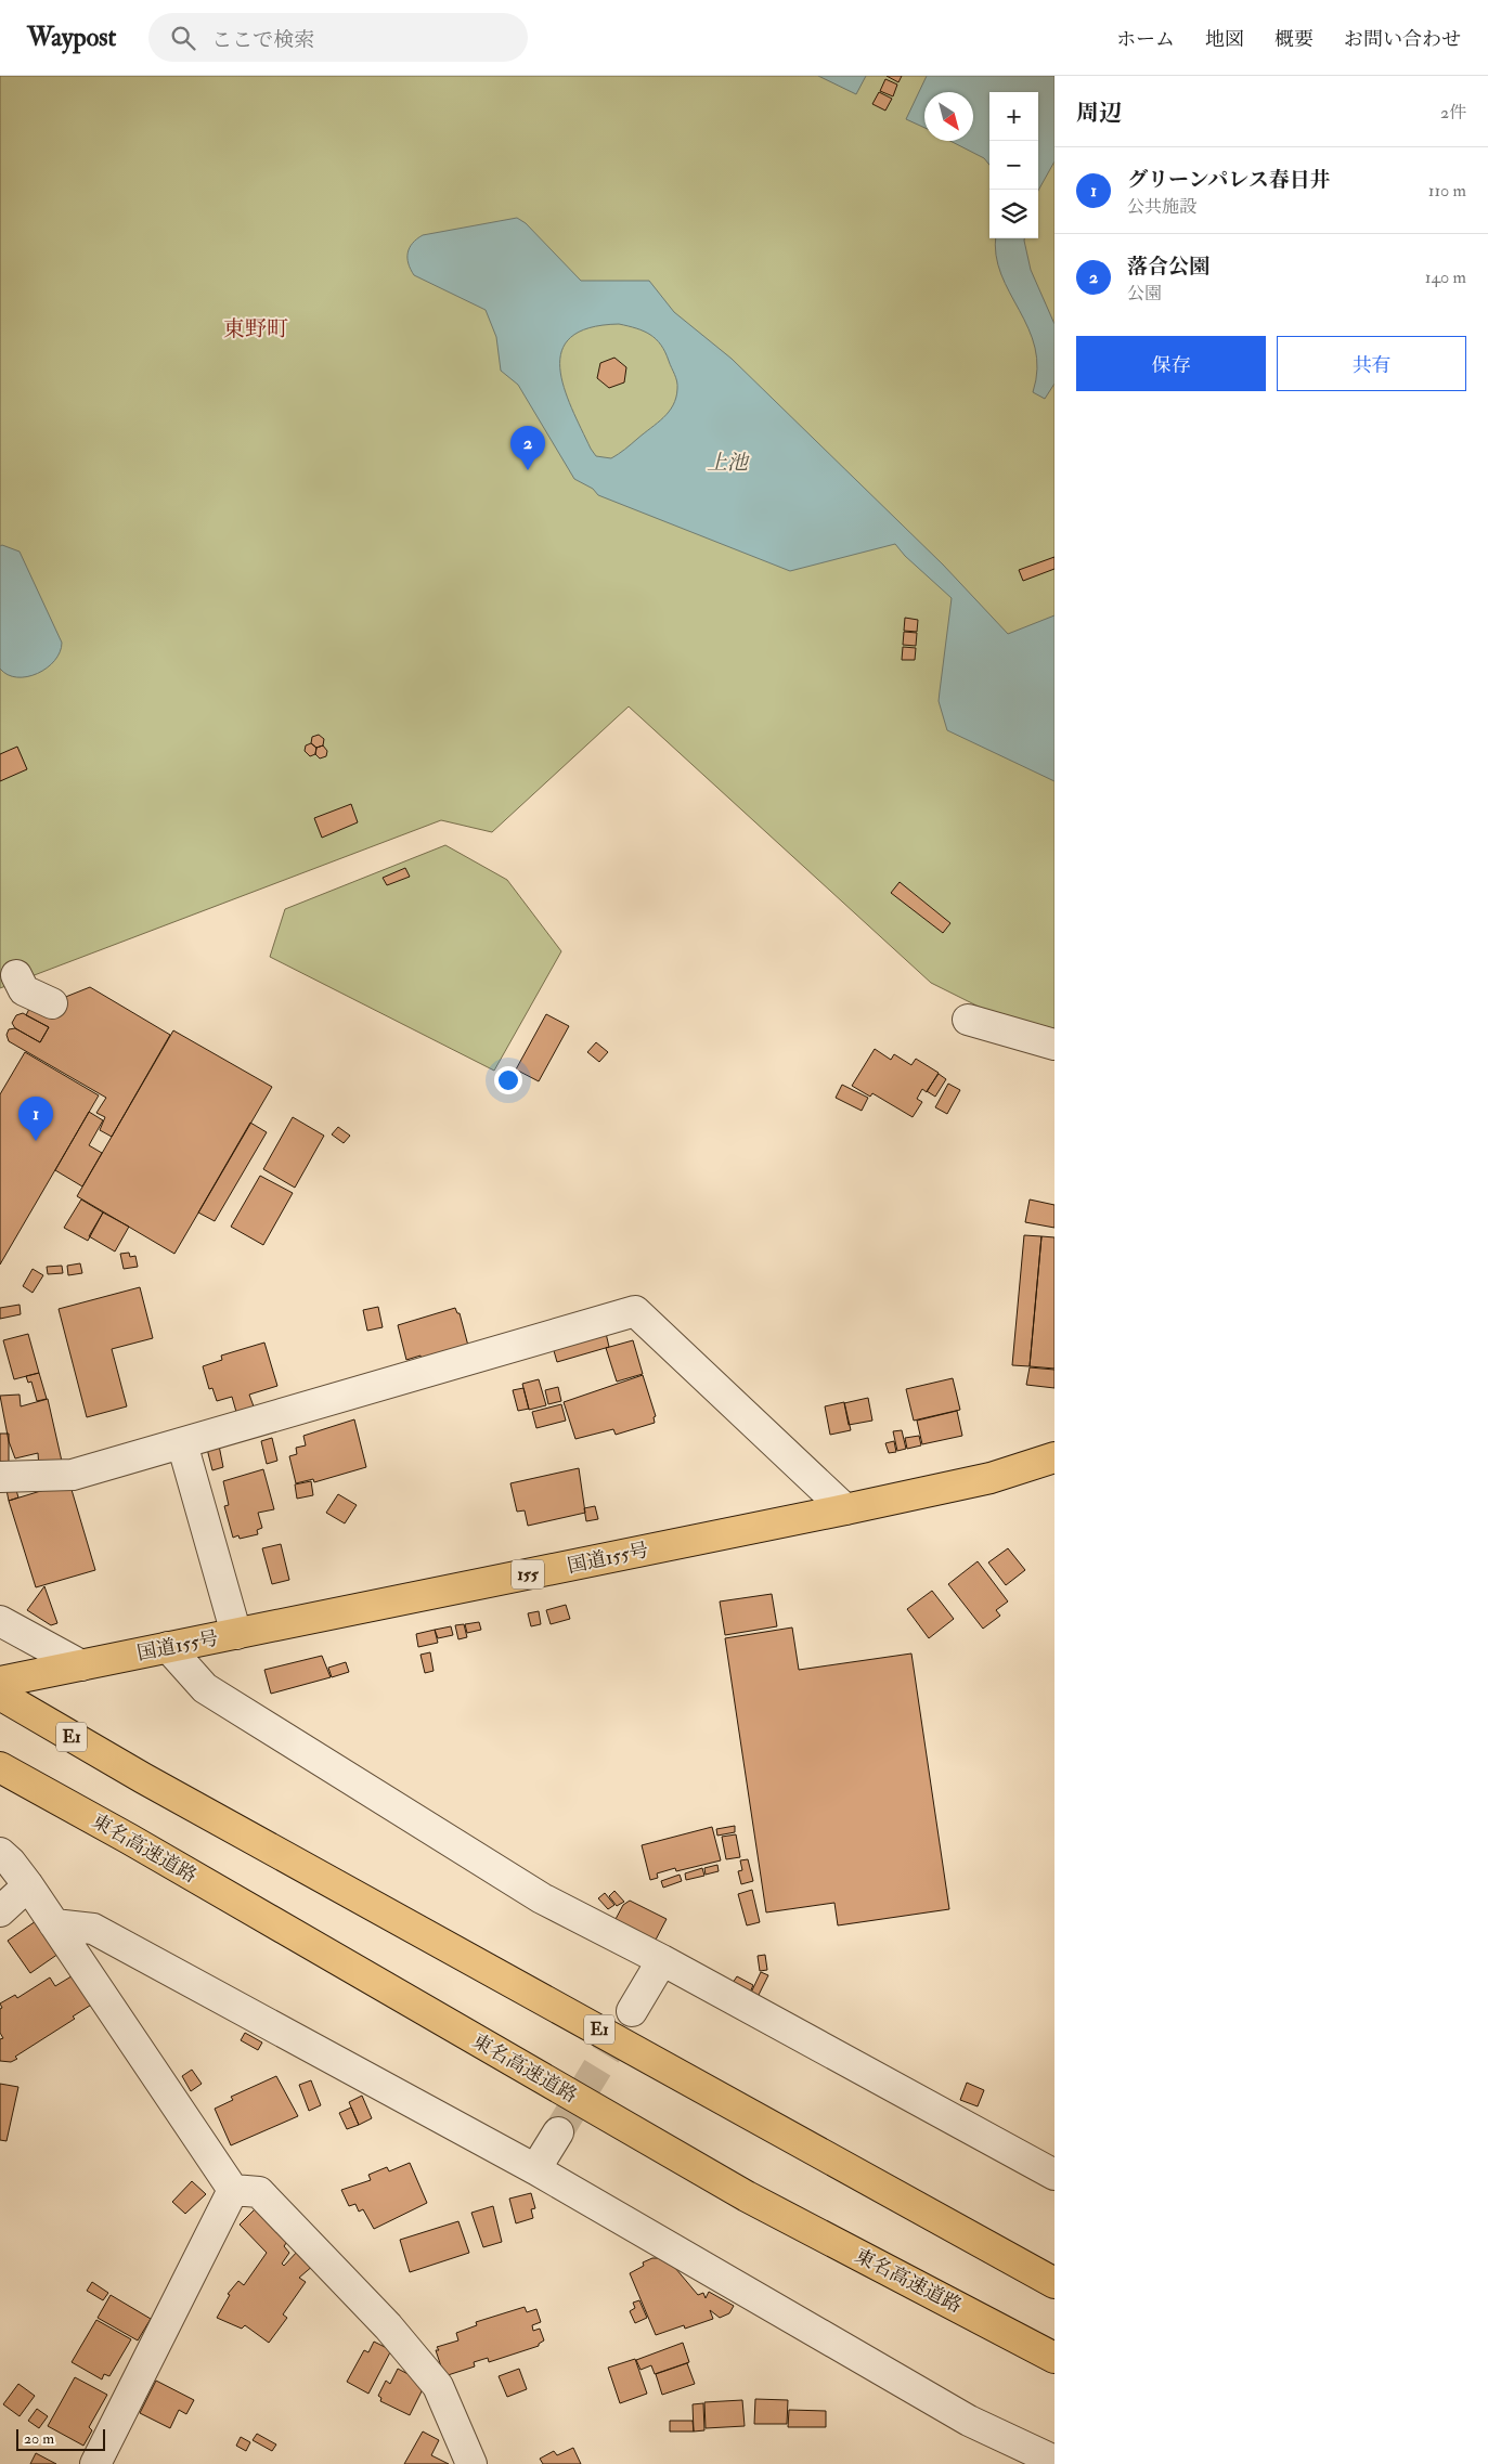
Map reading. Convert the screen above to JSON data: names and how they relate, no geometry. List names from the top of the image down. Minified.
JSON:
{"streets":{"highway":["国道155号","155","E1","東名高速道路"]},"districts":["東野町"],"water":["上池"],"scale_bar":"20 m","north":"bottom right","page":{"header":"Waypost","search":"ここで検索","nav":["ホーム","地図","概要","お問い合わせ"],"heading":["周辺","2件"],"map_buttons":["+","−"],"list":[{"mark":"1","name":"グリーンパレス春日井","note":"公共施設","value":"110 m"},{"mark":"2","name":"落合公園","note":"公園","value":"140 m"}],"buttons":["保存","共有"],"pins":["2","1"],"scale":"20 m"}}
